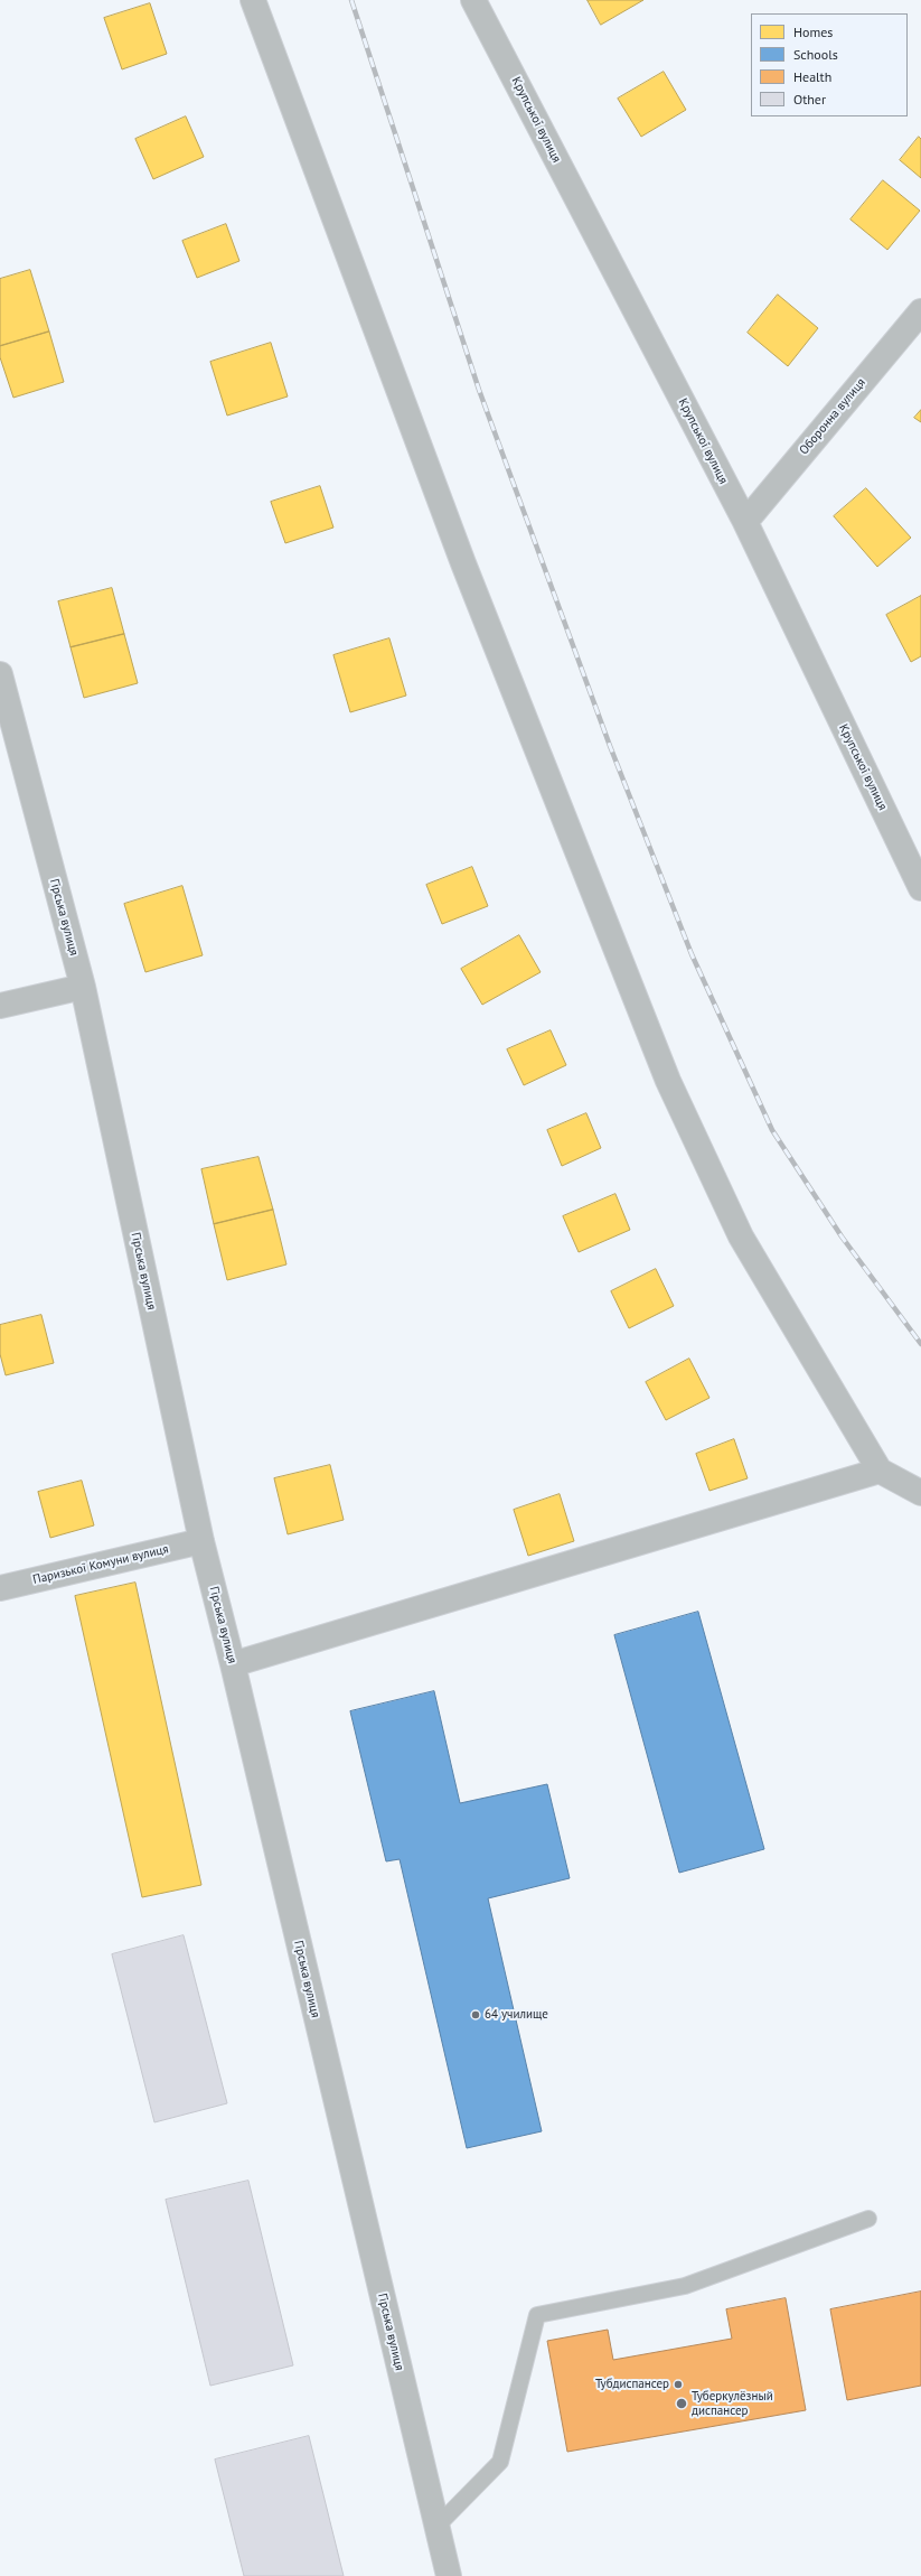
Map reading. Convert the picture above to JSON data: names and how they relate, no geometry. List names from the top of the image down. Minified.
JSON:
{"streets":{"street":["Крупської вулиця","Оборонна вулиця","Гірська вулиця","Паризької Комуни вулиця"]},"crossings":[["Крупської вулиця","Оборонна вулиця"],["Гірська вулиця","Паризької Комуни вулиця"]],"places":["64 училище","Тубдиспансер","Туберкулёзный диспансер"],"legend":["Homes","Schools","Health","Other"]}
